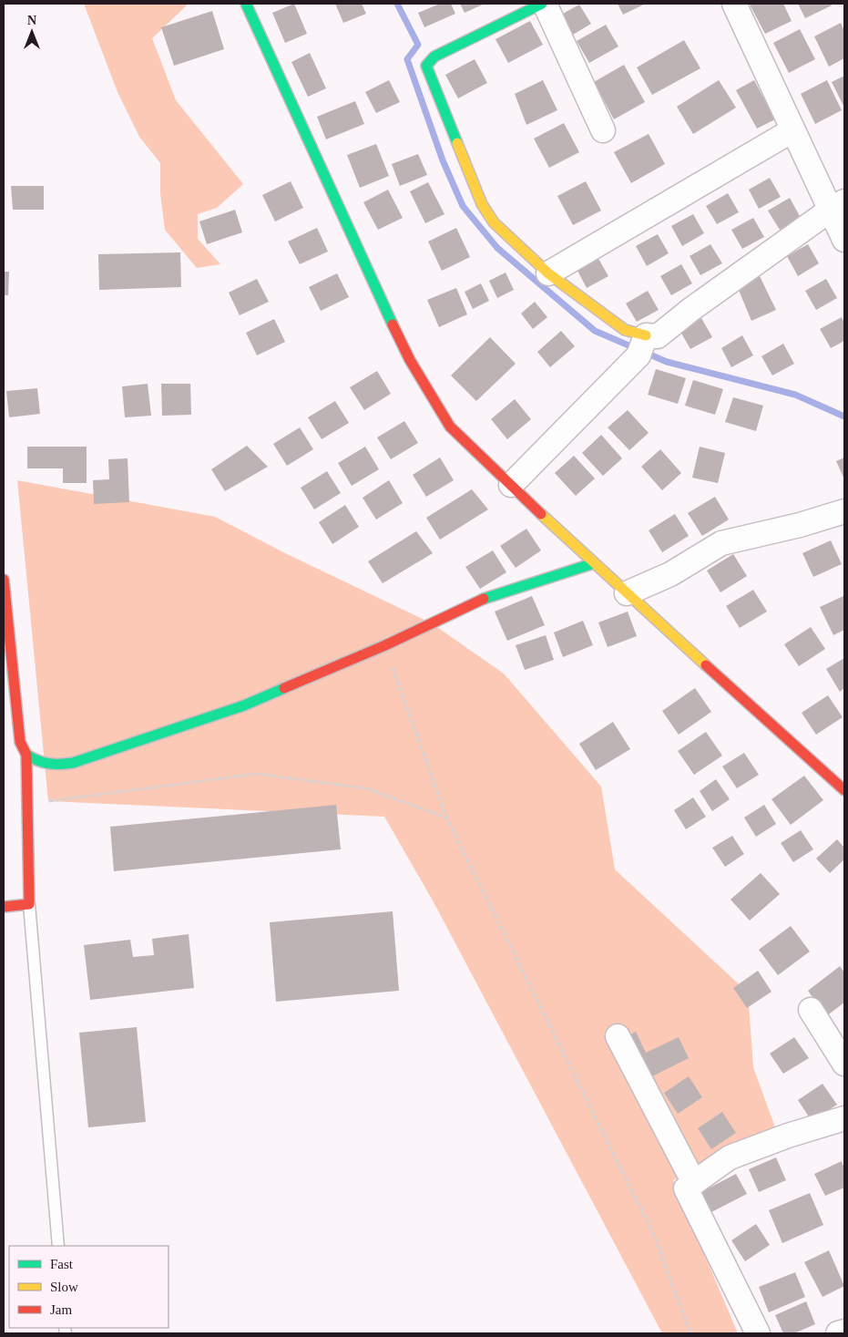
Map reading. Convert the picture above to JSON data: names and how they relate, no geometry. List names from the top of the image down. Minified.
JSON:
{"legend":["Fast","Slow","Jam"],"north":"top"}
